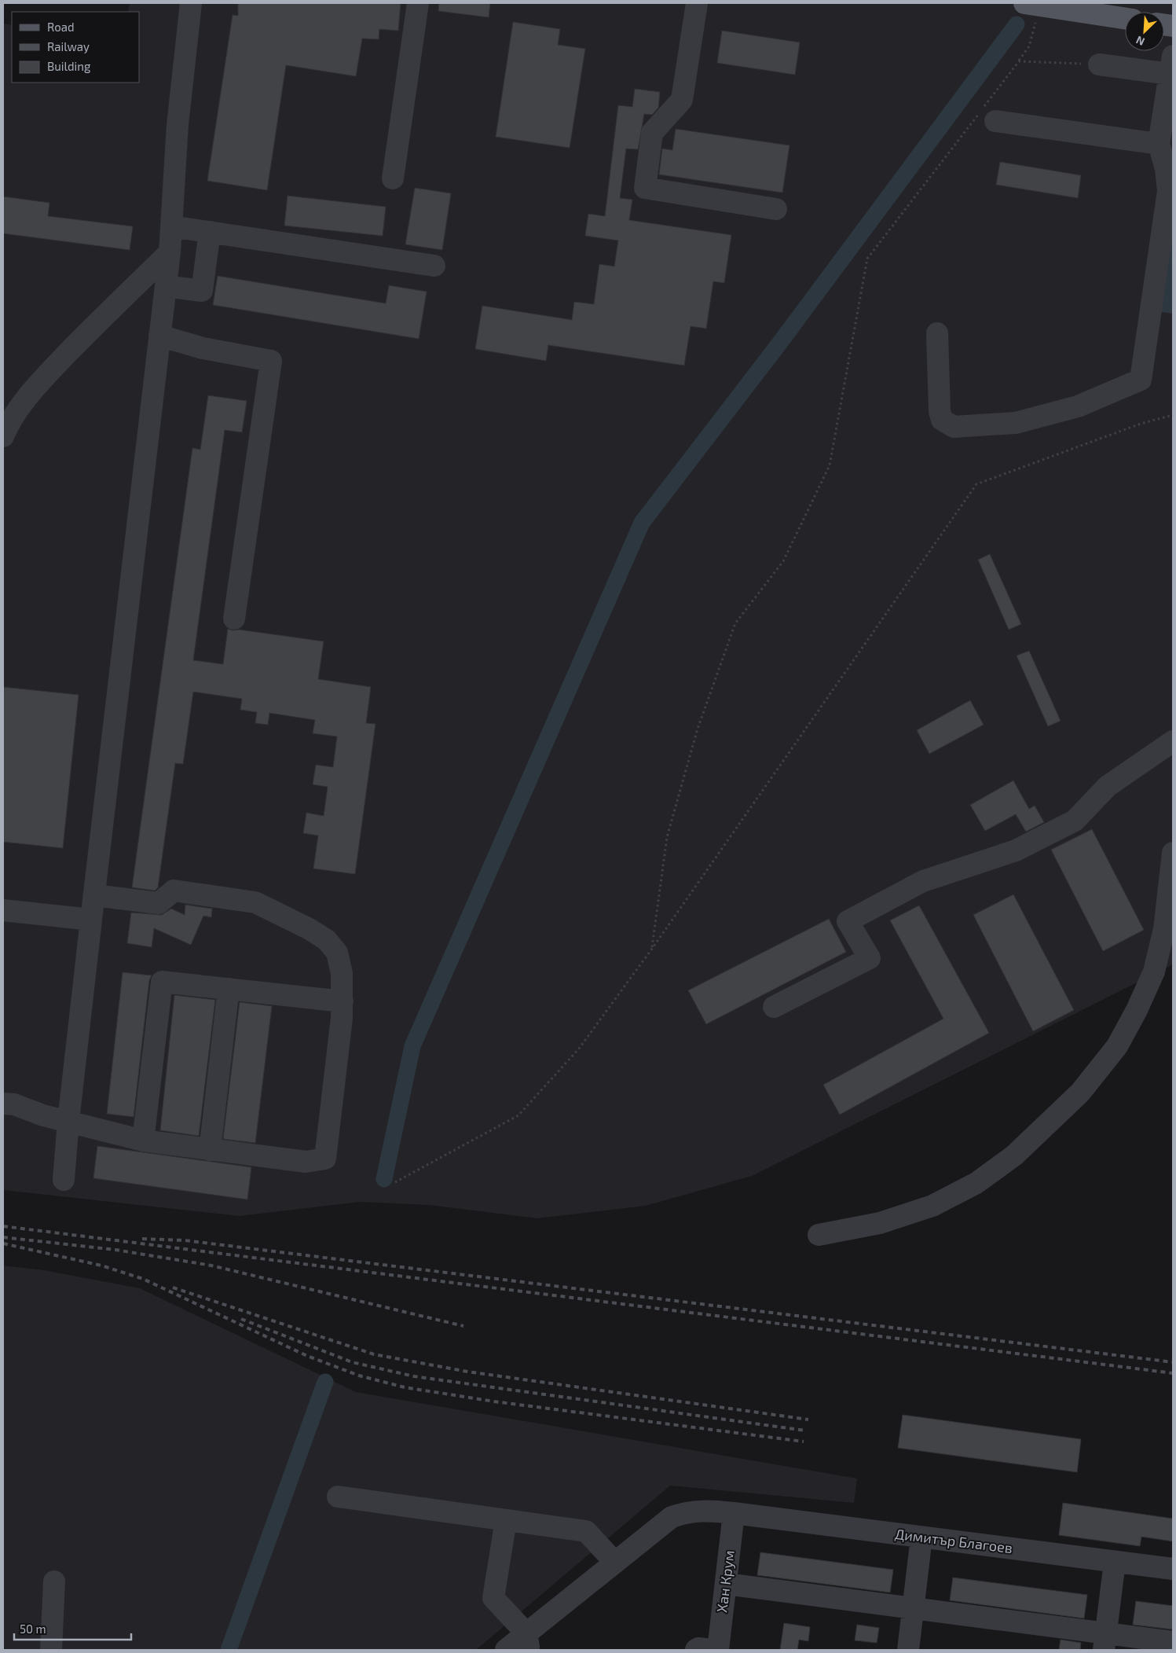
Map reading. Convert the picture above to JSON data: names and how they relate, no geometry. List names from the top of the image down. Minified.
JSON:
{"streets":{"street":["Димитър Благоев","Хан Крум"]},"crossings":[["Димитър Благоев","Хан Крум"]],"legend":["Road","Railway","Building"],"scale_bar":"50 m","north":"bottom left"}
